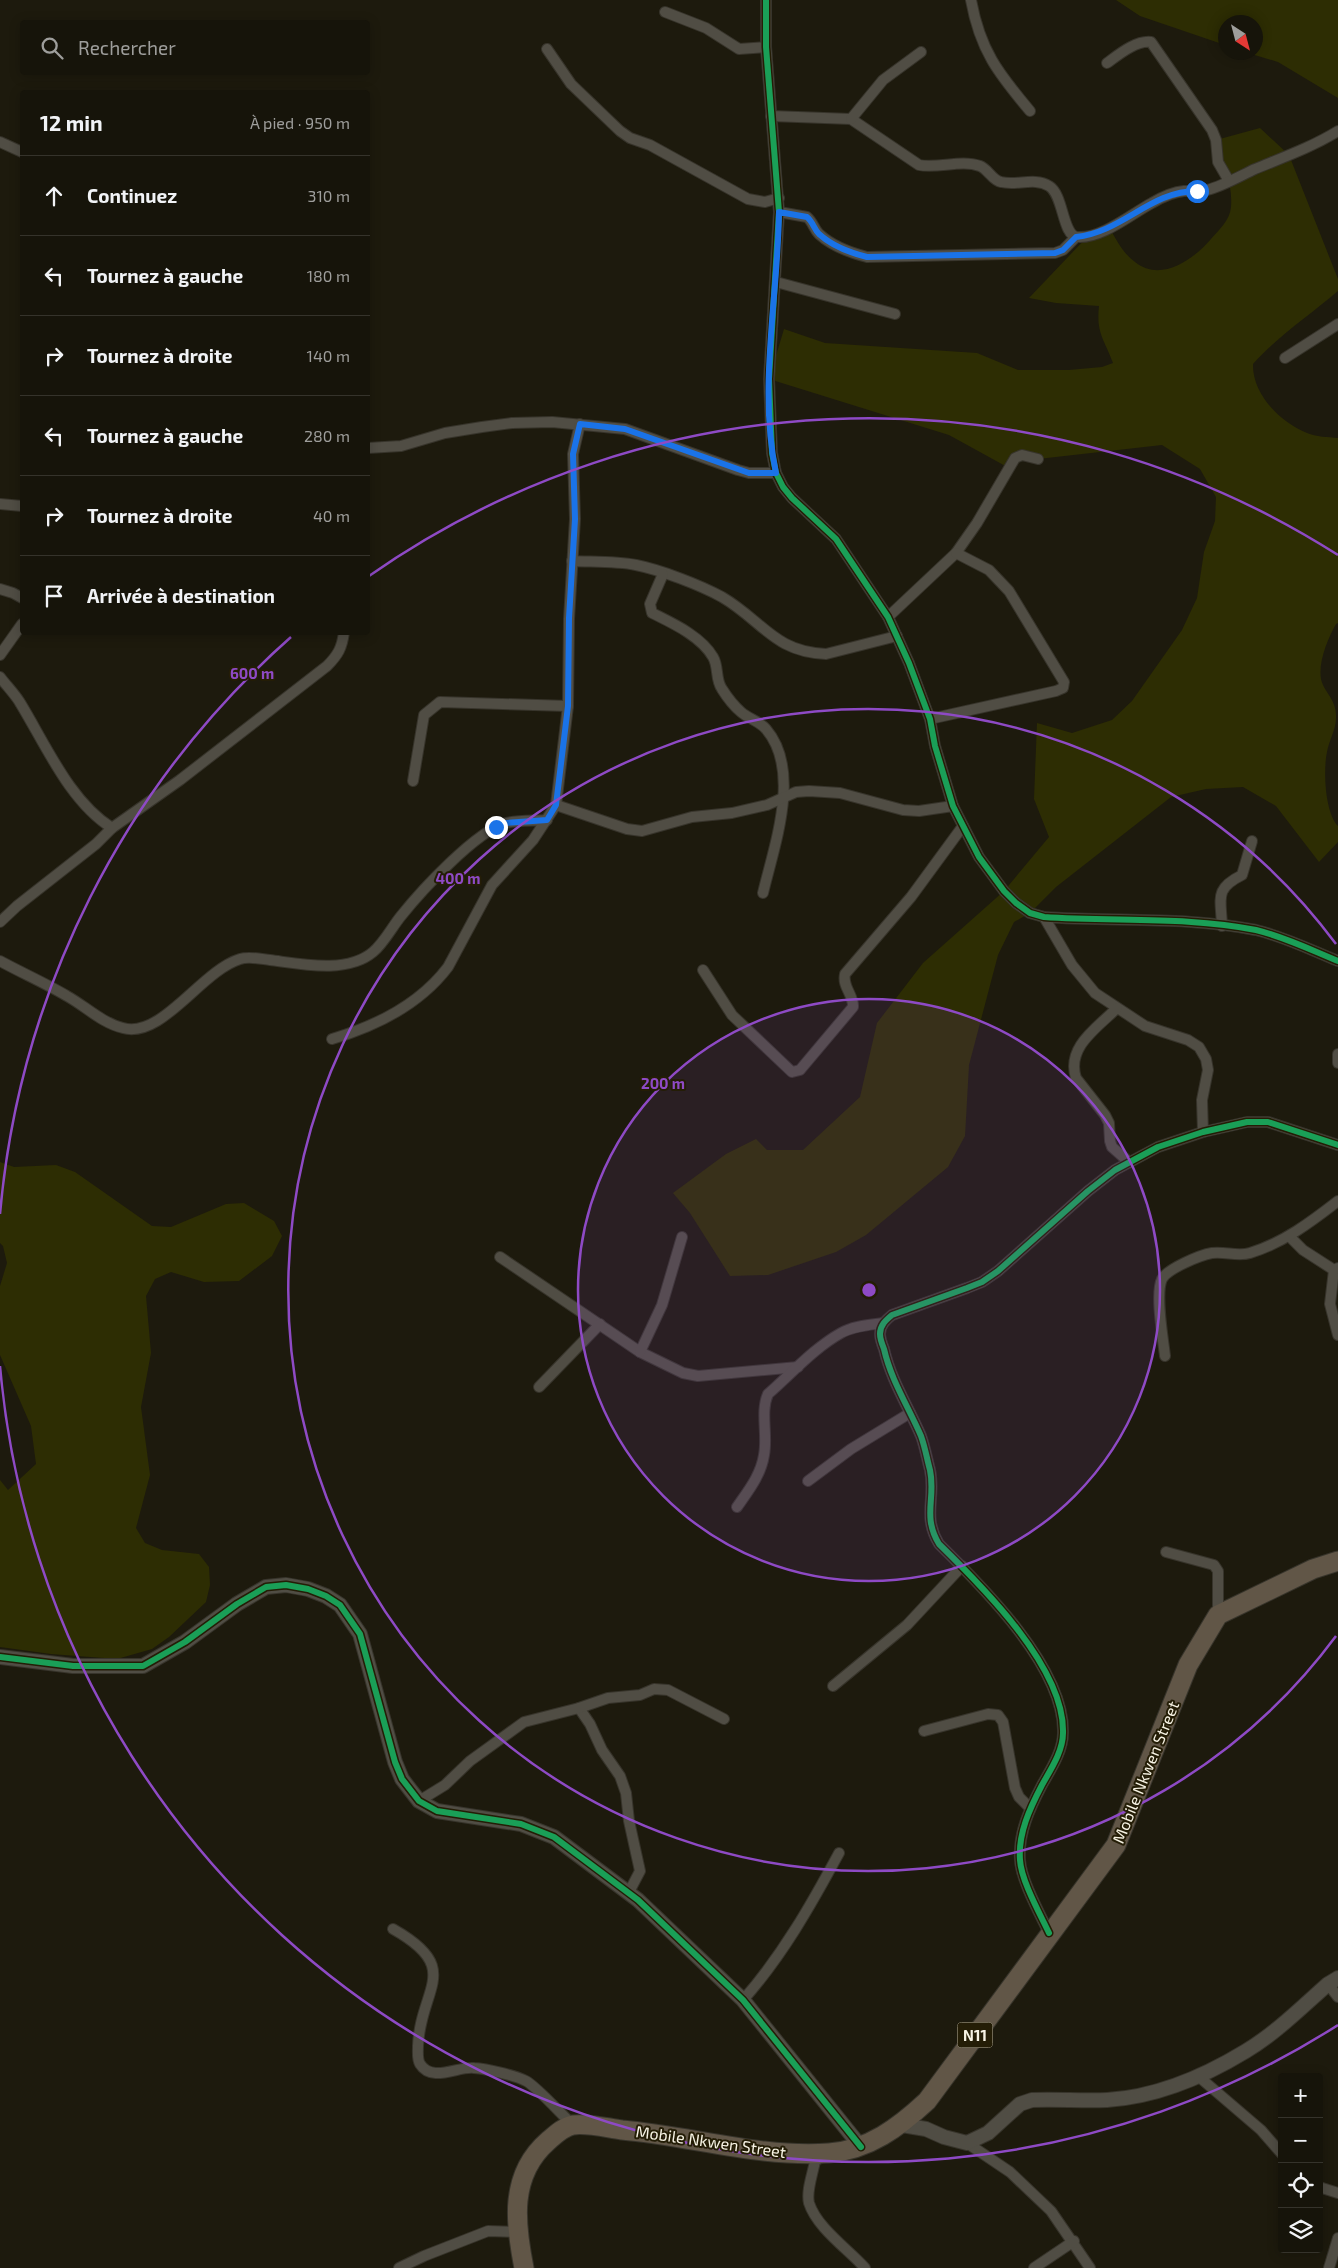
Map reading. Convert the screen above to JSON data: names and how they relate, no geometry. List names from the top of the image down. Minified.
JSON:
{"streets":{"highway":["Mobile Nkwen Street","N11"]},"north":"bottom right","page":{"search":"Rechercher","heading":["12 min","À pied · 950 m"],"list":[["Continuez","310 m"],["Tournez à gauche","180 m"],["Tournez à droite","140 m"],["Tournez à gauche","280 m"],["Tournez à droite","40 m"],"Arrivée à destination"],"map_buttons":["+","−"]},"rings":["600 m","400 m","200 m"]}
